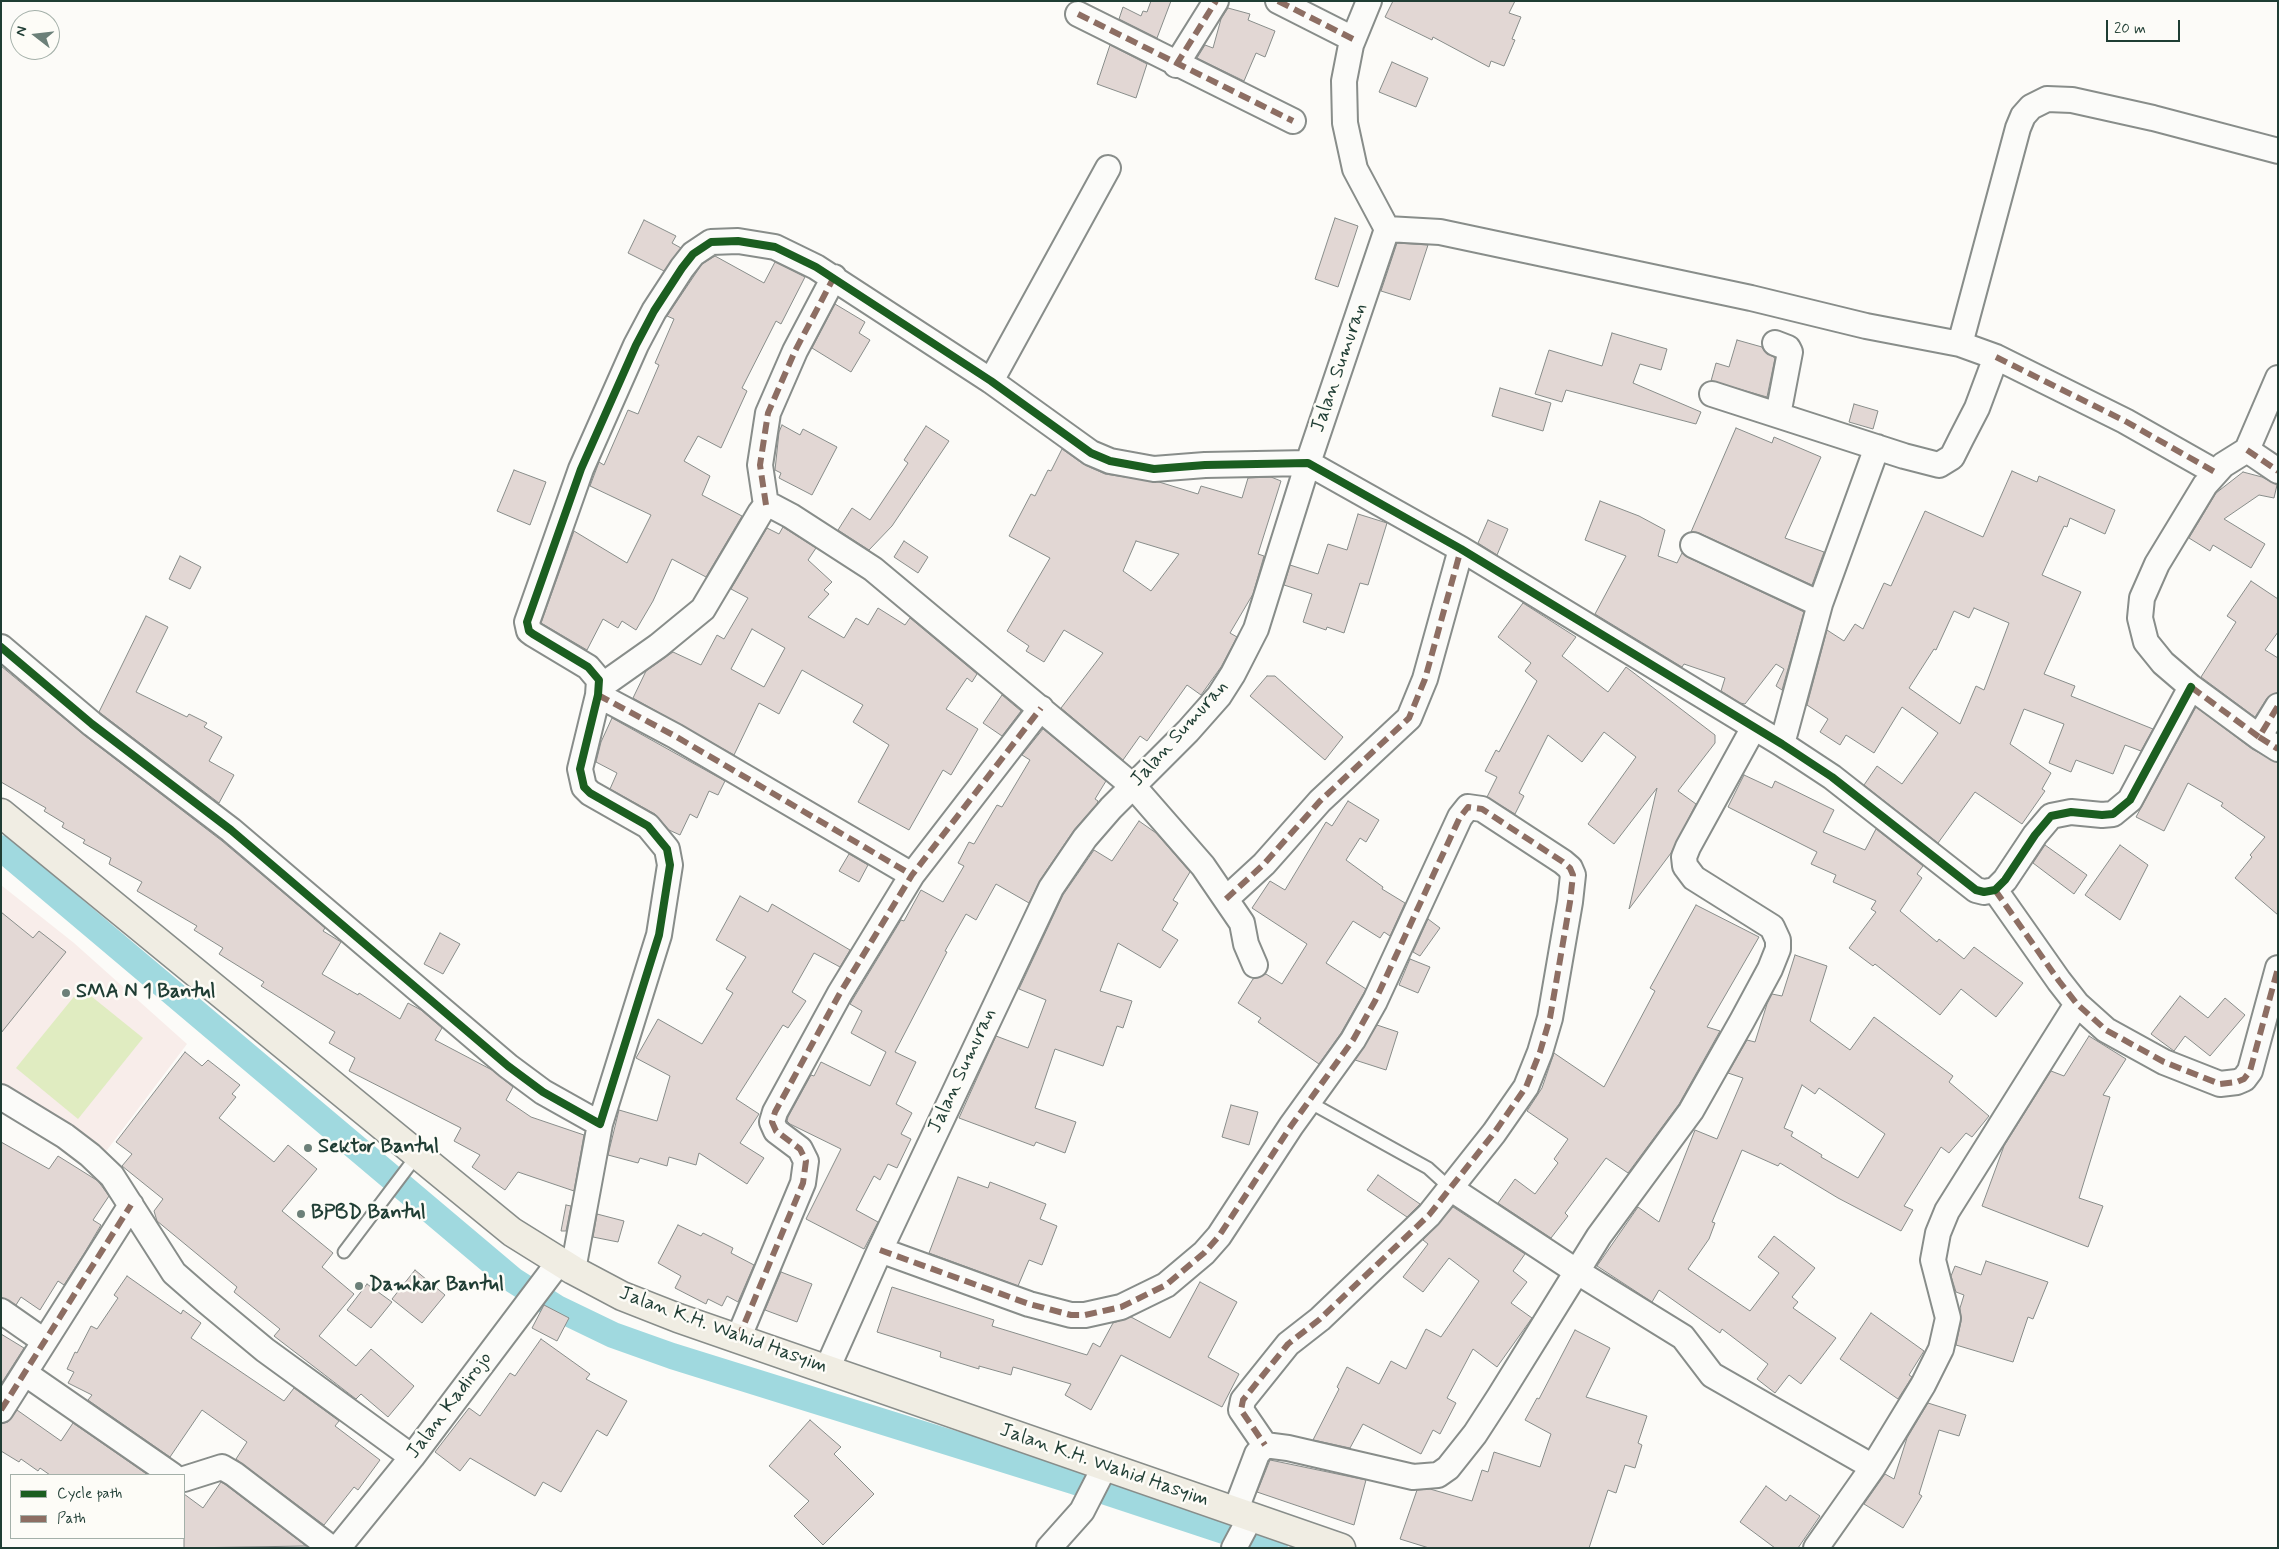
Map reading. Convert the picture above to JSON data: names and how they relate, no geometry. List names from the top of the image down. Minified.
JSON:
{"streets":{"main road":["Jalan K.H. Wahid Hasyim"],"street":["Jalan Sumuran","Jalan Kadirojo"]},"crossings":[["Jalan Sumuran","Jalan K.H. Wahid Hasyim"],["Jalan K.H. Wahid Hasyim","Jalan Kadirojo"]],"places":["SMA N 1 Bantul","Sektor Bantul","BPBD Bantul","Damkar Bantul"],"legend":["Cycle path","Path"],"scale_bar":"20 m","north":"left"}
